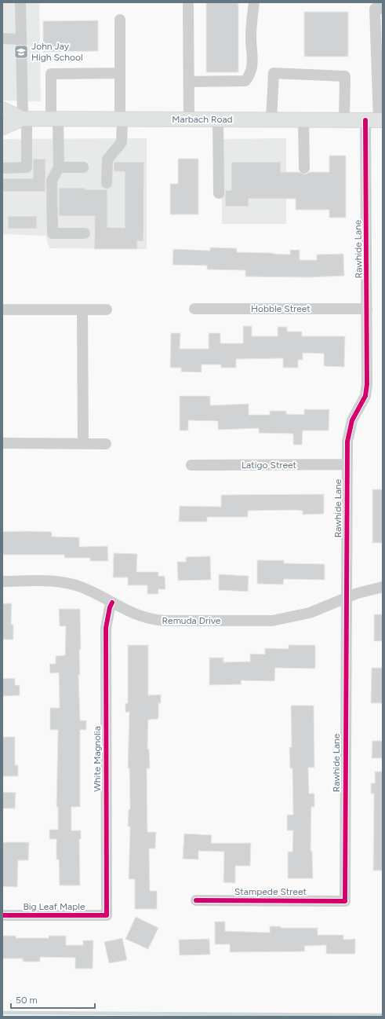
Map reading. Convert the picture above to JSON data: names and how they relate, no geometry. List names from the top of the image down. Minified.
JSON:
{"streets":{"main road":["Marbach Road"],"street":["Rawhide Lane","Hobble Street","Latigo Street","Remuda Drive","White Magnolia","Stampede Street","Big Leaf Maple"]},"crossings":[["Marbach Road","Rawhide Lane"],["Rawhide Lane","Hobble Street"],["Rawhide Lane","Latigo Street"],["Rawhide Lane","Remuda Drive"],["Rawhide Lane","Stampede Street"],["Remuda Drive","White Magnolia"],["White Magnolia","Big Leaf Maple"]],"places":{"school or university":["John Jay High School"]},"scale_bar":"50 m"}
